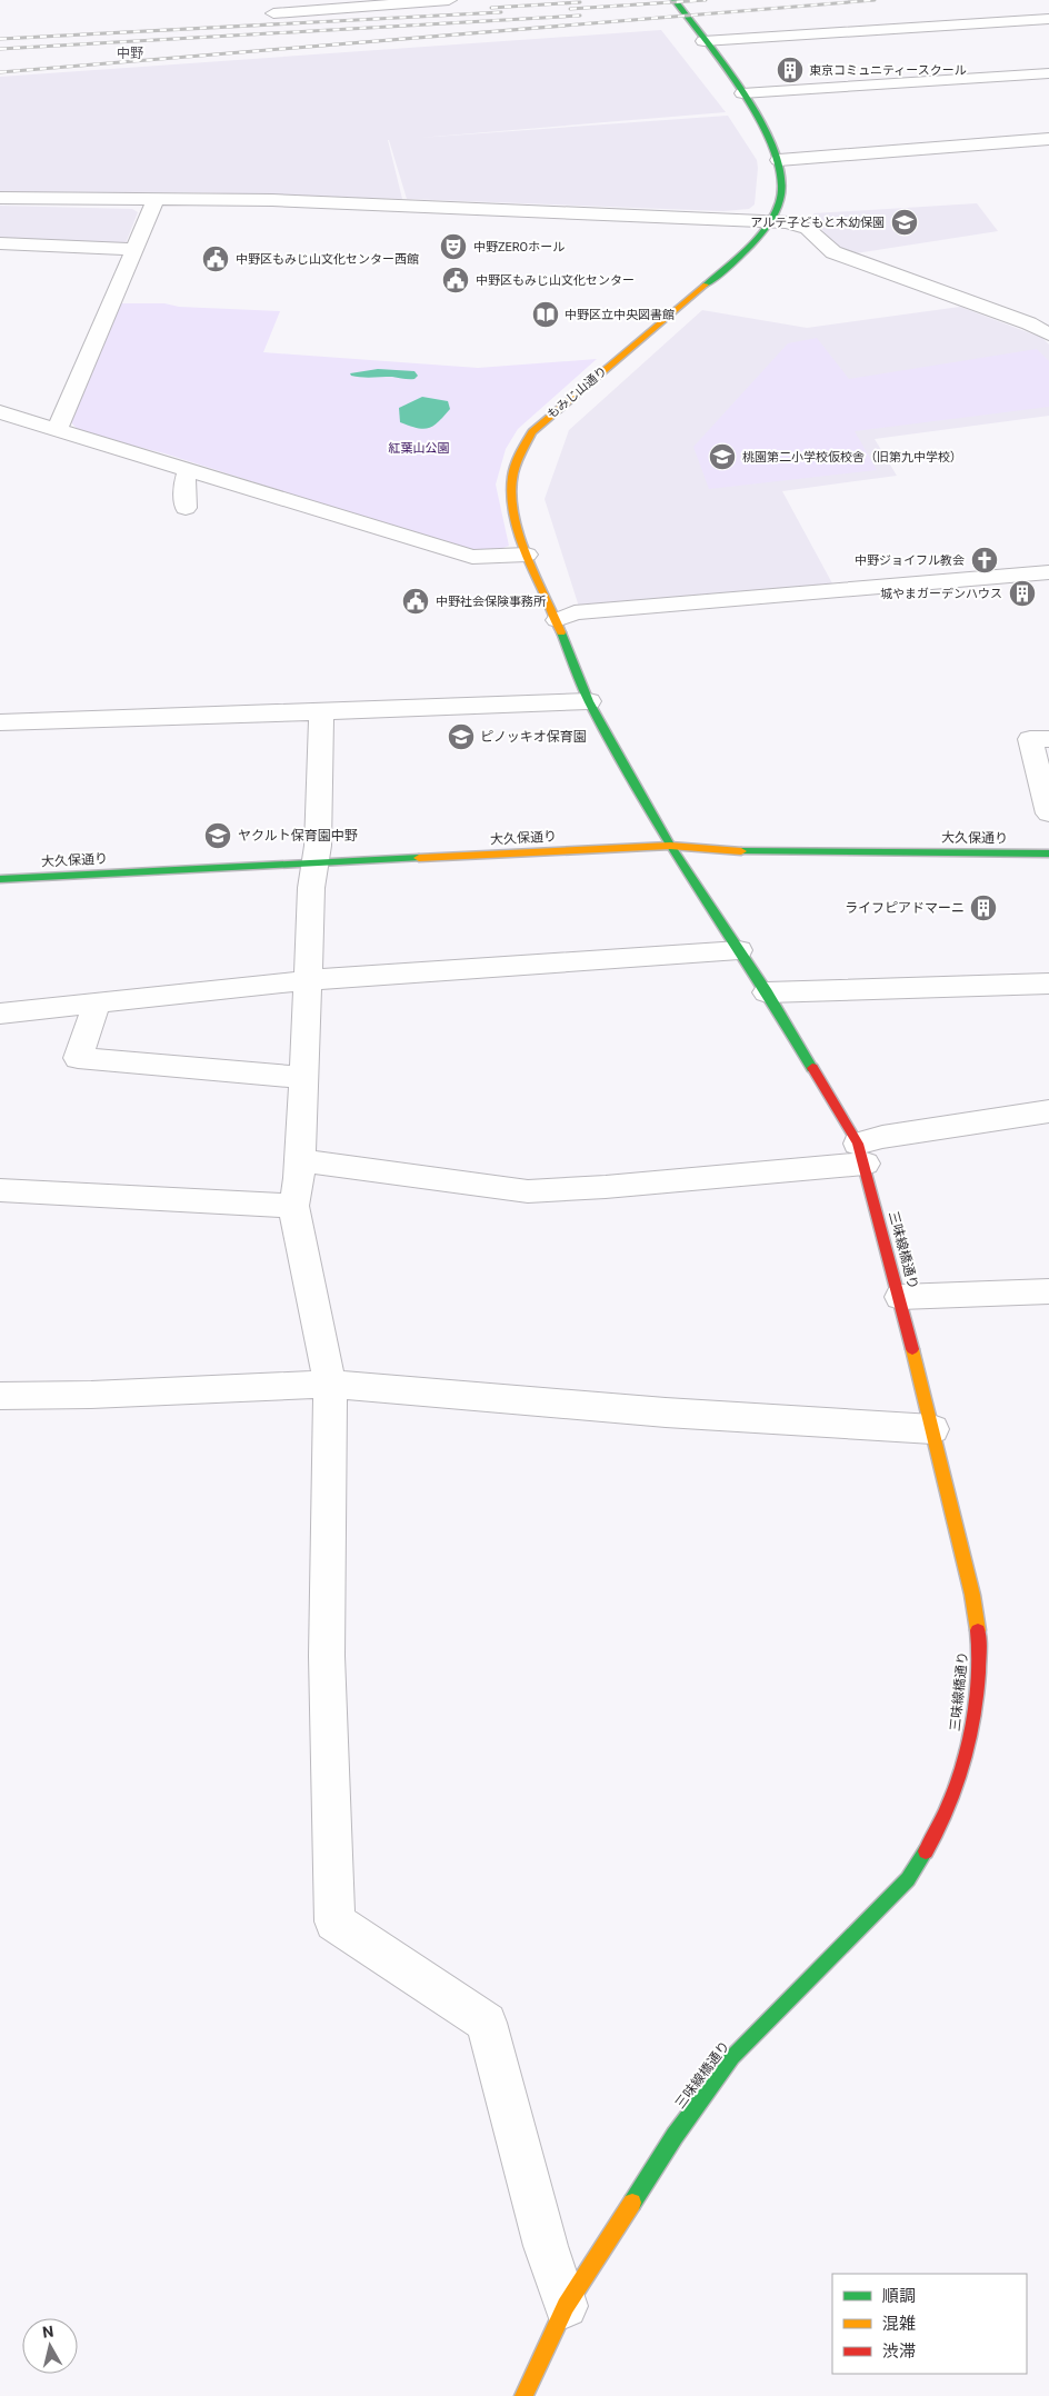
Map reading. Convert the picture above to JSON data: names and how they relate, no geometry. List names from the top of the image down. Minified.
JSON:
{"streets":{"street":["もみじ山通り","大久保通り","三味線橋通り"]},"crossings":[["もみじ山通り","大久保通り"],["もみじ山通り","三味線橋通り"],["大久保通り","三味線橋通り"]],"districts":["中野"],"parks":["紅葉山公園"],"places":{"building":["東京コミュニティースクール","城やまガーデンハウス","ライフピアドマーニ"],"school or university":["アルテ子どもと木幼保園","桃園第二小学校仮校舎（旧第九中学校）","ピノッキオ保育園","ヤクルト保育園中野"],"theatre":["中野ZEROホール"],"public building":["中野区もみじ山文化センター西館","中野区もみじ山文化センター","中野社会保険事務所"],"library":["中野区立中央図書館"],"church":["中野ジョイフル教会"]},"legend":["順調","混雑","渋滞"],"north":"top"}
